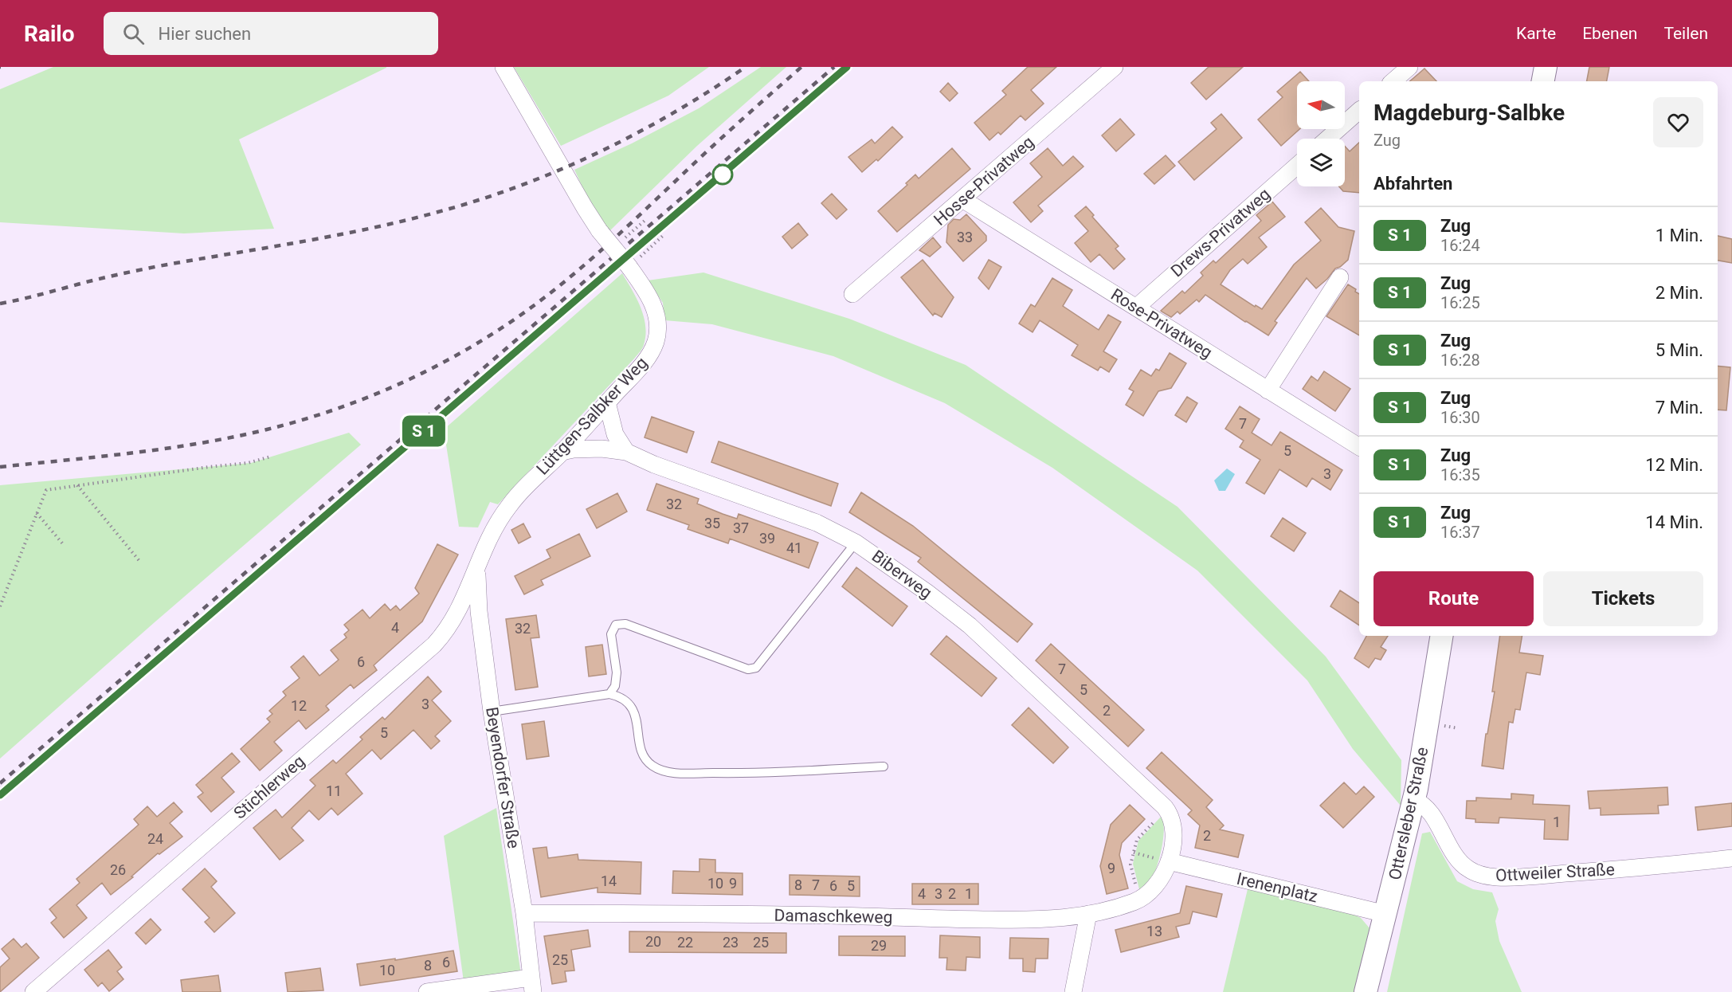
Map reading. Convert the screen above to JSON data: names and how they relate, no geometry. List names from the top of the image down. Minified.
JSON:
{"streets":{"main road":["Ottersleber Straße"],"street":["Hosse-Privatweg","Drews-Privatweg","Rose-Privatweg","Lüttgen-Salbker Weg","Biberweg","Beyendorfer Straße","Stichlerweg","Ottweiler Straße","Irenenplatz","Damaschkeweg"]},"crossings":[["Hosse-Privatweg","Rose-Privatweg"],["Drews-Privatweg","Rose-Privatweg"],["Lüttgen-Salbker Weg","Biberweg"],["Lüttgen-Salbker Weg","Beyendorfer Straße"],["Lüttgen-Salbker Weg","Stichlerweg"],["Beyendorfer Straße","Stichlerweg"],["Beyendorfer Straße","Damaschkeweg"],["Ottersleber Straße","Ottweiler Straße"],["Ottersleber Straße","Irenenplatz"]],"house_numbers":["33","7","5","3","32","35","37","39","41","4","32","6","7","5","3","12","2","5","11","1","2","24","9","26","14","10","9","8","7","6","5","4","3","2","1","13","20","22","23","25","29","25","6","8","10"],"north":"left","page":{"header":"Railo","search":"Hier suchen","nav":["Karte","Ebenen","Teilen"],"on_map":"S 1","heading":[["Magdeburg-Salbke","Zug"],"Abfahrten"],"list":[{"mark":"S 1","name":"Zug","note":"16:24","value":"1 Min."},{"mark":"S 1","name":"Zug","note":"16:25","value":"2 Min."},{"mark":"S 1","name":"Zug","note":"16:28","value":"5 Min."},{"mark":"S 1","name":"Zug","note":"16:30","value":"7 Min."},{"mark":"S 1","name":"Zug","note":"16:35","value":"12 Min."},{"mark":"S 1","name":"Zug","note":"16:37","value":"14 Min."}],"buttons":["Route","Tickets"]}}
